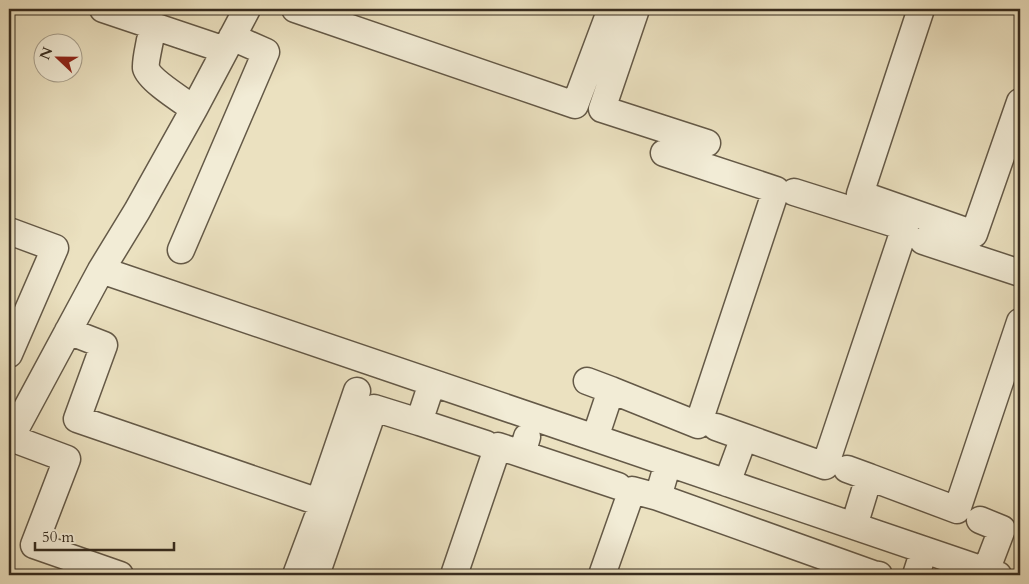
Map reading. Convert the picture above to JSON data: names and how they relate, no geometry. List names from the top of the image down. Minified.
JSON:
{"scale_bar":"50 m","north":"left"}
